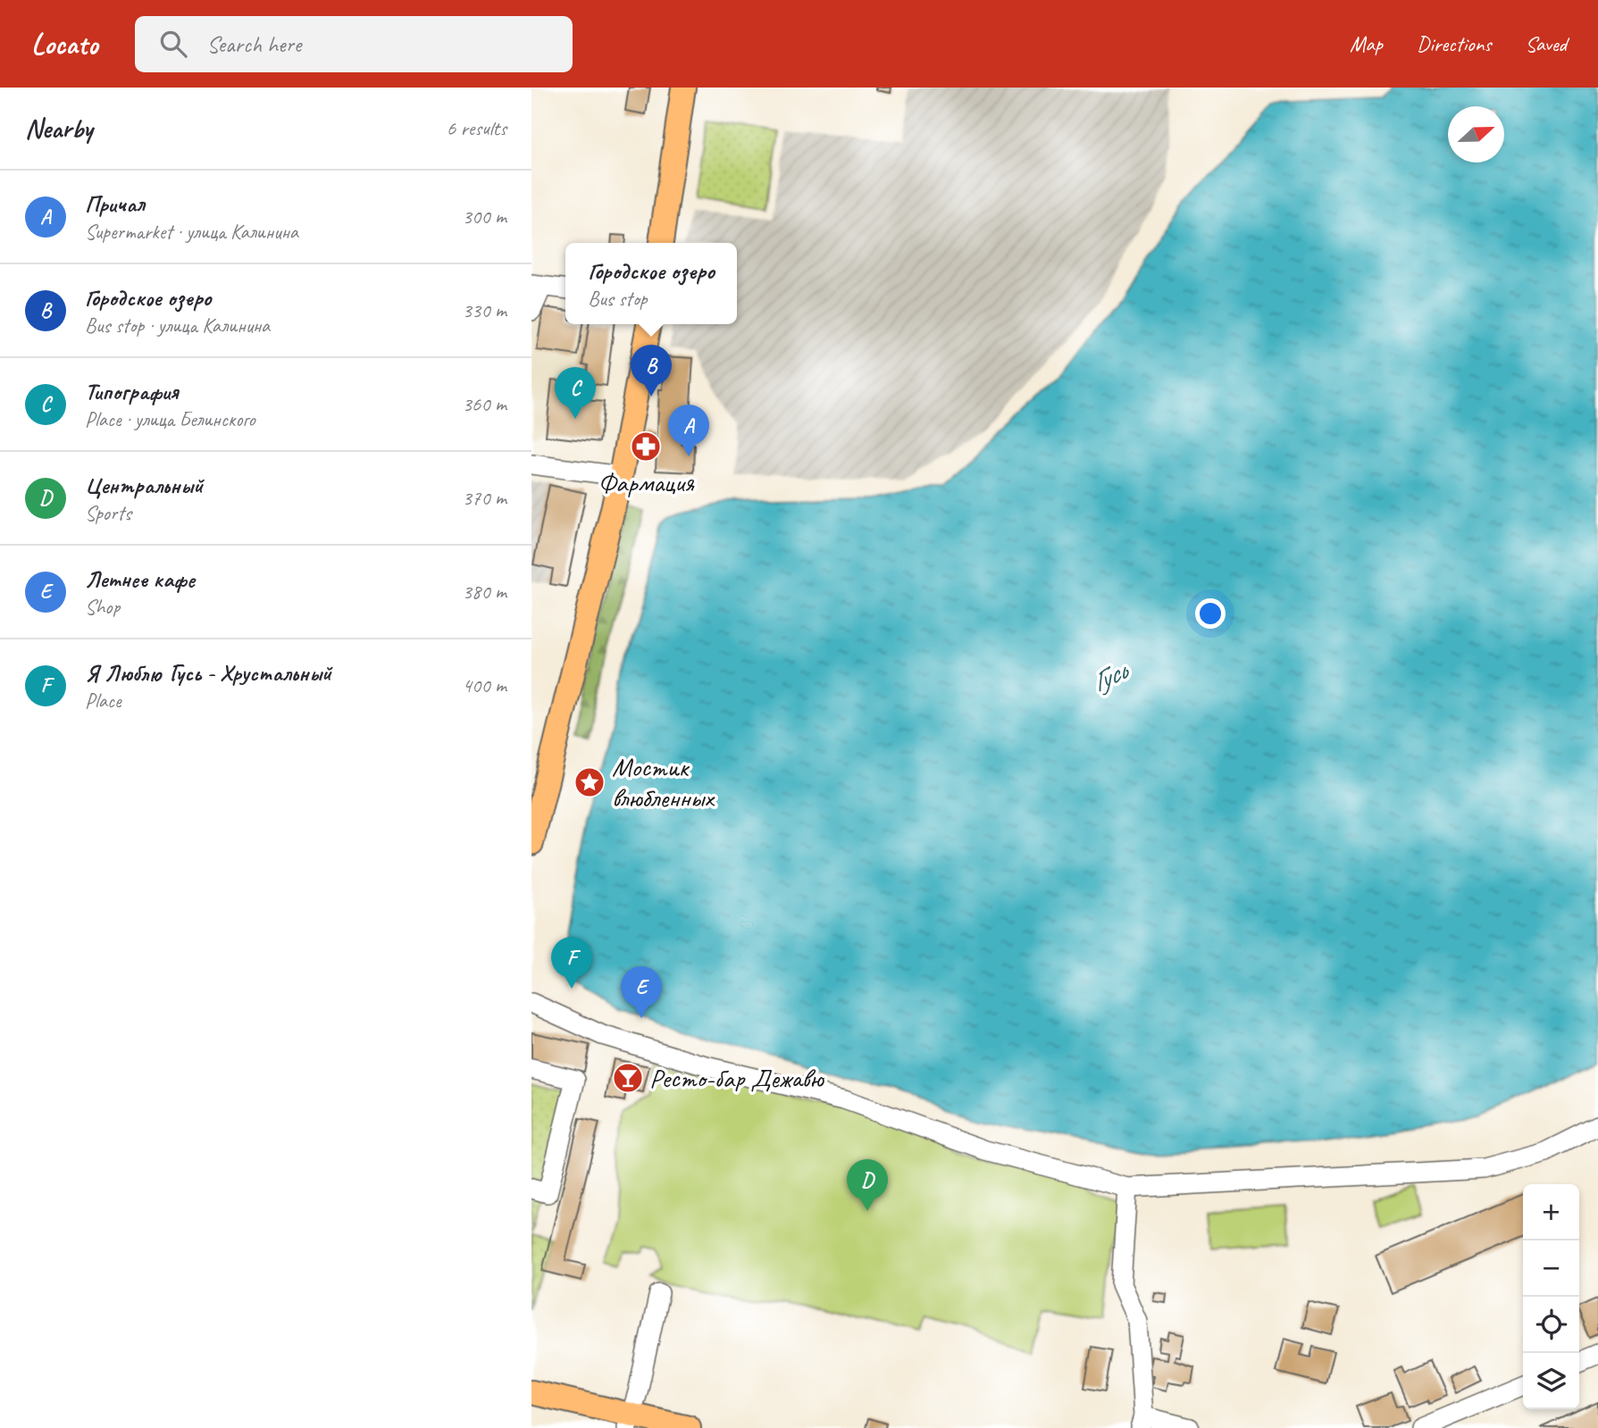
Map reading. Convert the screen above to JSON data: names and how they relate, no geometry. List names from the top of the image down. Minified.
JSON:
{"water":["Гусь"],"places":{"pharmacy":["Фармация"],"place":["Мостик влюбленных"],"bar":["Ресто-бар Дежавю"]},"north":"right","page":{"header":"Locato","search":"Search here","nav":["Map","Directions","Saved"],"heading":["Nearby","6 results"],"list":[{"mark":"A","name":"Причал","note":"Supermarket · улица Калинина","value":"300 m"},{"mark":"B","name":"Городское озеро","note":"Bus stop · улица Калинина","value":"330 m"},{"mark":"C","name":"Типография","note":"Place · улица Белинского","value":"360 m"},{"mark":"D","name":"Центральный","note":"Sports","value":"370 m"},{"mark":"E","name":"Летнее кафе","note":"Shop","value":"380 m"},{"mark":"F","name":"Я Люблю Гусь - Хрустальный","note":"Place","value":"400 m"}],"popup":["Городское озеро","Bus stop"],"pins":["B","C","A","F","E","D"],"map_buttons":["+","−"]}}
